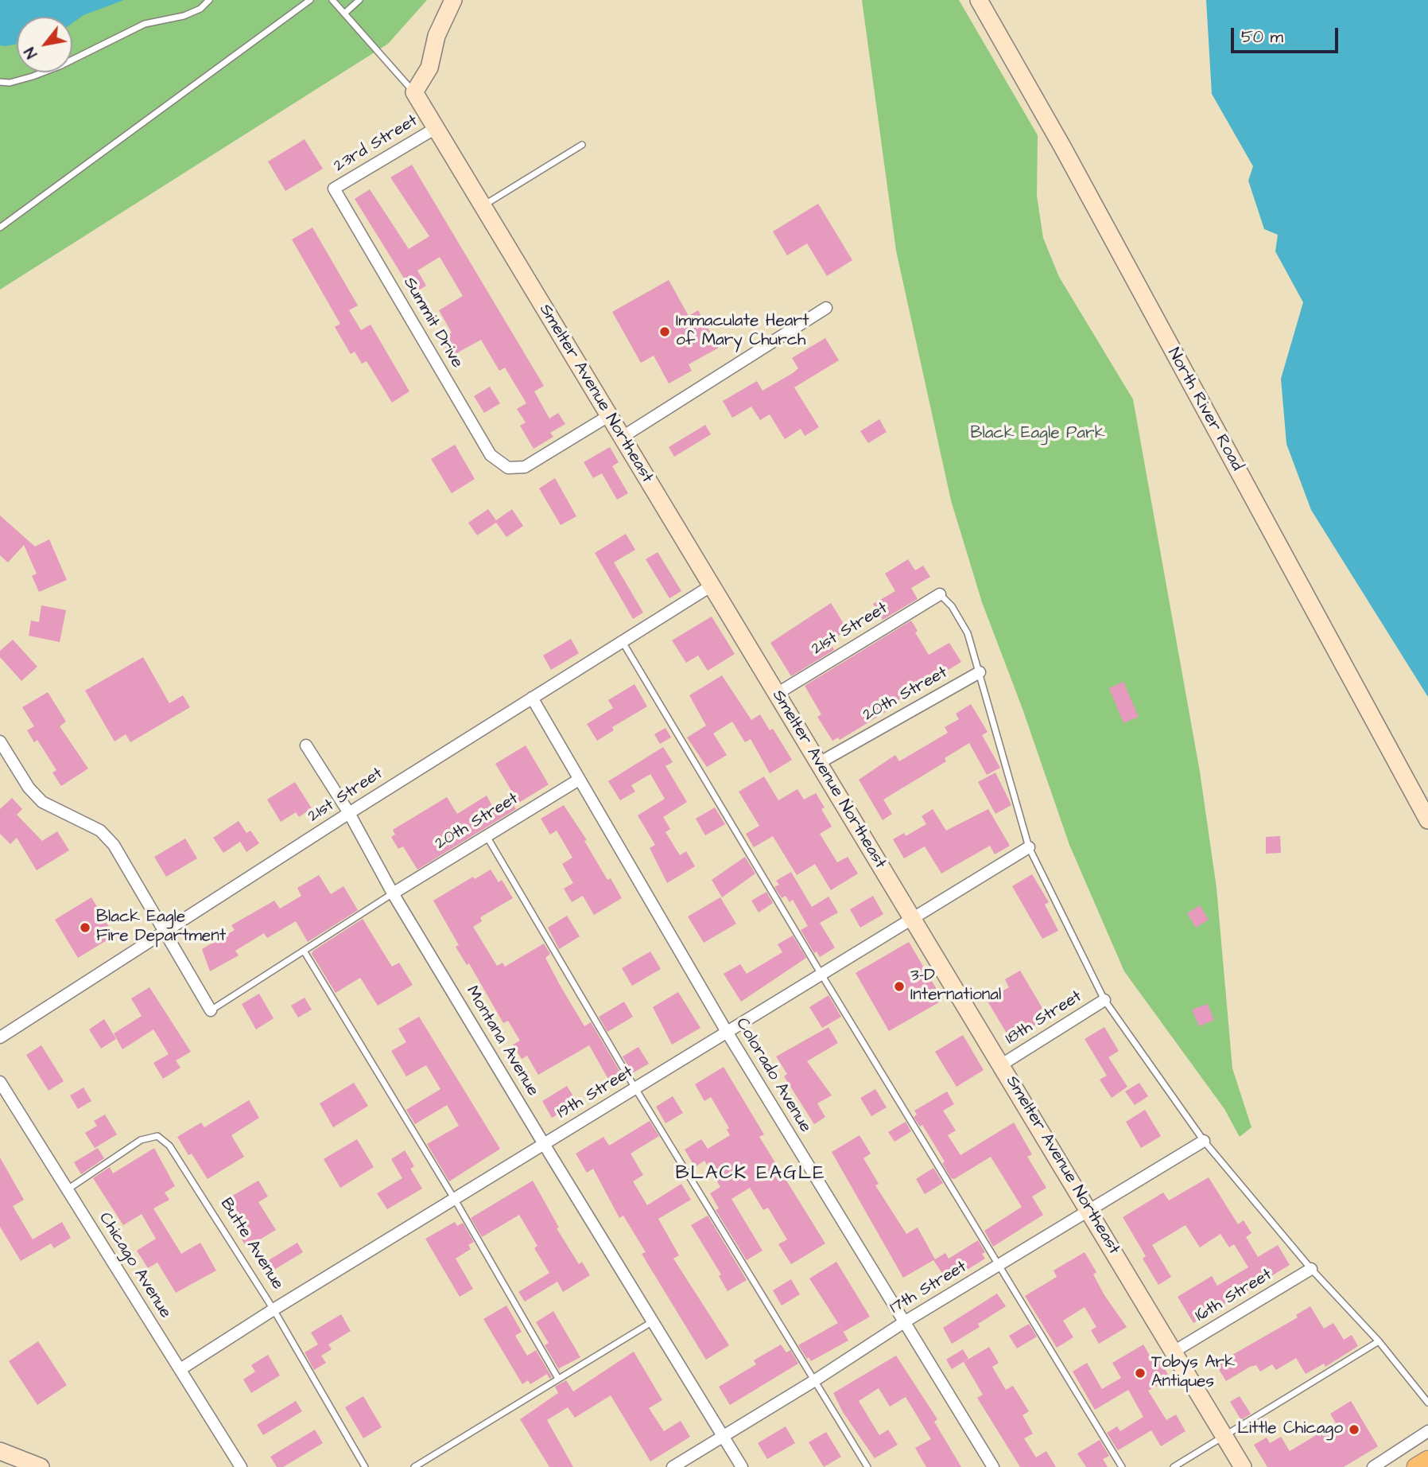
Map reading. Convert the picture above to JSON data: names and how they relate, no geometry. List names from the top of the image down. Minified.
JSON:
{"streets":{"street":["23rd Street","Summit Drive","Smelter Avenue Northeast","North River Road","21st Street","20th Street","18th Street","Montana Avenue","Colorado Avenue","19th Street","Chicago Avenue","17th Street","16th Street"],"lane":["Butte Avenue"]},"crossings":[["23rd Street","Summit Drive"],["23rd Street","Smelter Avenue Northeast"],["Summit Drive","Smelter Avenue Northeast"],["Smelter Avenue Northeast","21st Street"],["Smelter Avenue Northeast","20th Street"],["Smelter Avenue Northeast","18th Street"],["Smelter Avenue Northeast","19th Street"],["Smelter Avenue Northeast","17th Street"],["Smelter Avenue Northeast","16th Street"],["21st Street","Montana Avenue"],["21st Street","Colorado Avenue"],["20th Street","Montana Avenue"],["20th Street","Colorado Avenue"],["Montana Avenue","19th Street"],["Montana Avenue","17th Street"],["Colorado Avenue","19th Street"],["Colorado Avenue","17th Street"],["19th Street","Butte Avenue"],["19th Street","Chicago Avenue"],["Butte Avenue","Chicago Avenue"]],"districts":["BLACK EAGLE"],"parks":["Black Eagle Park"],"places":["Immaculate Heart of Mary Church","Black Eagle Fire Department","3-D International","Tobys Ark Antiques","Little Chicago"],"scale_bar":"50 m","north":"bottom left"}
